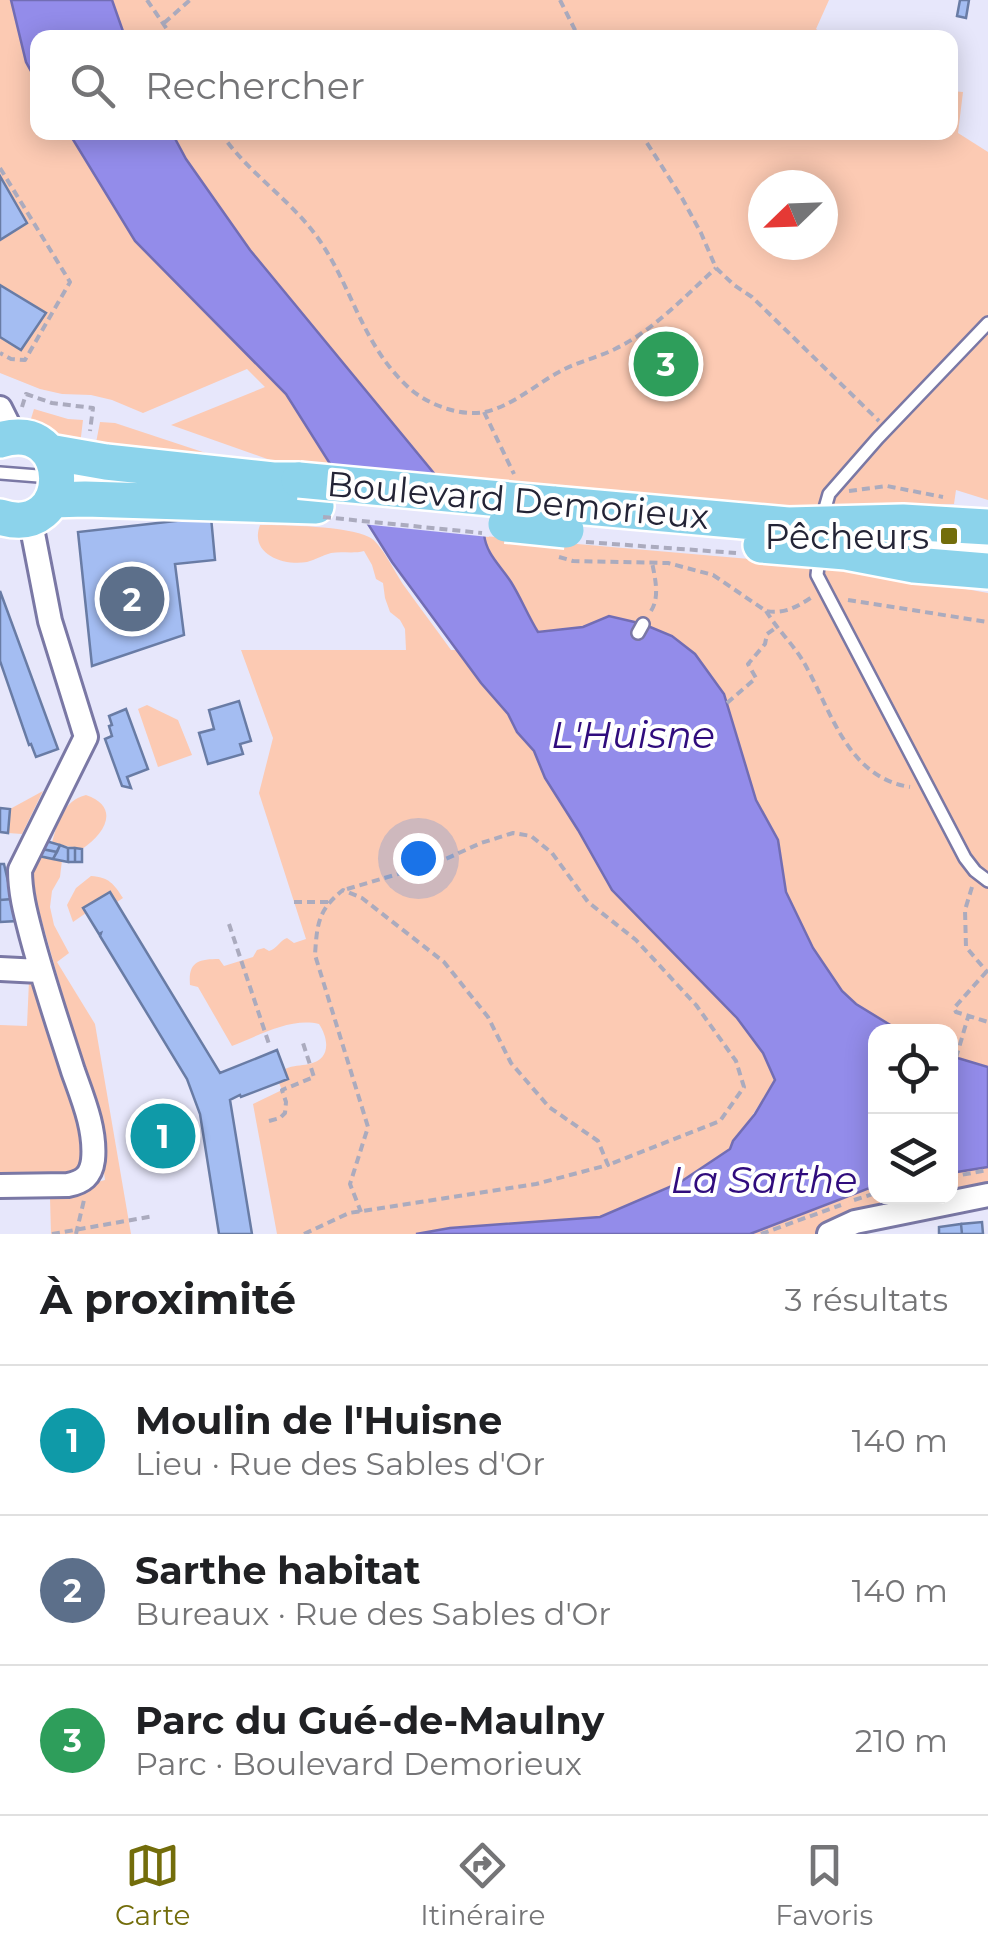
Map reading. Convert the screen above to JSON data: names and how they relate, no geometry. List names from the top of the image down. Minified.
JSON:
{"streets":{"main road":["Boulevard Demorieux"]},"water":["L'Huisne","La Sarthe"],"places":{"transit":["Pêcheurs"]},"north":"bottom left","page":{"search":"Rechercher","pins":["3","2","1"],"heading":["À proximité","3 résultats"],"list":[{"mark":"1","name":"Moulin de l'Huisne","note":"Lieu · Rue des Sables d'Or","value":"140 m"},{"mark":"2","name":"Sarthe habitat","note":"Bureaux · Rue des Sables d'Or","value":"140 m"},{"mark":"3","name":"Parc du Gué-de-Maulny","note":"Parc · Boulevard Demorieux","value":"210 m"}],"nav":["Carte","Itinéraire","Favoris"]}}
